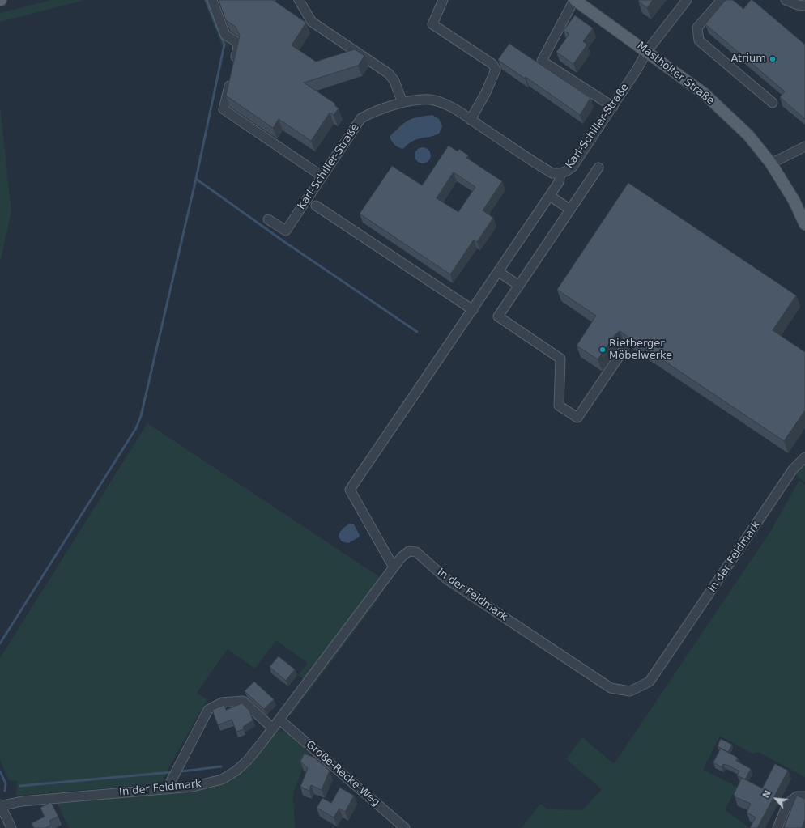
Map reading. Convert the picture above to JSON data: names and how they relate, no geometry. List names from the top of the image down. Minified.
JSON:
{"streets":{"main road":["Mastholter Straße"],"street":["Karl-Schiller-Straße","In der Feldmark","Große-Recke-Weg"]},"crossings":[["Mastholter Straße","Karl-Schiller-Straße"],["In der Feldmark","Große-Recke-Weg"]],"places":["Atrium","Rietberger Möbelwerke"],"north":"top left"}
